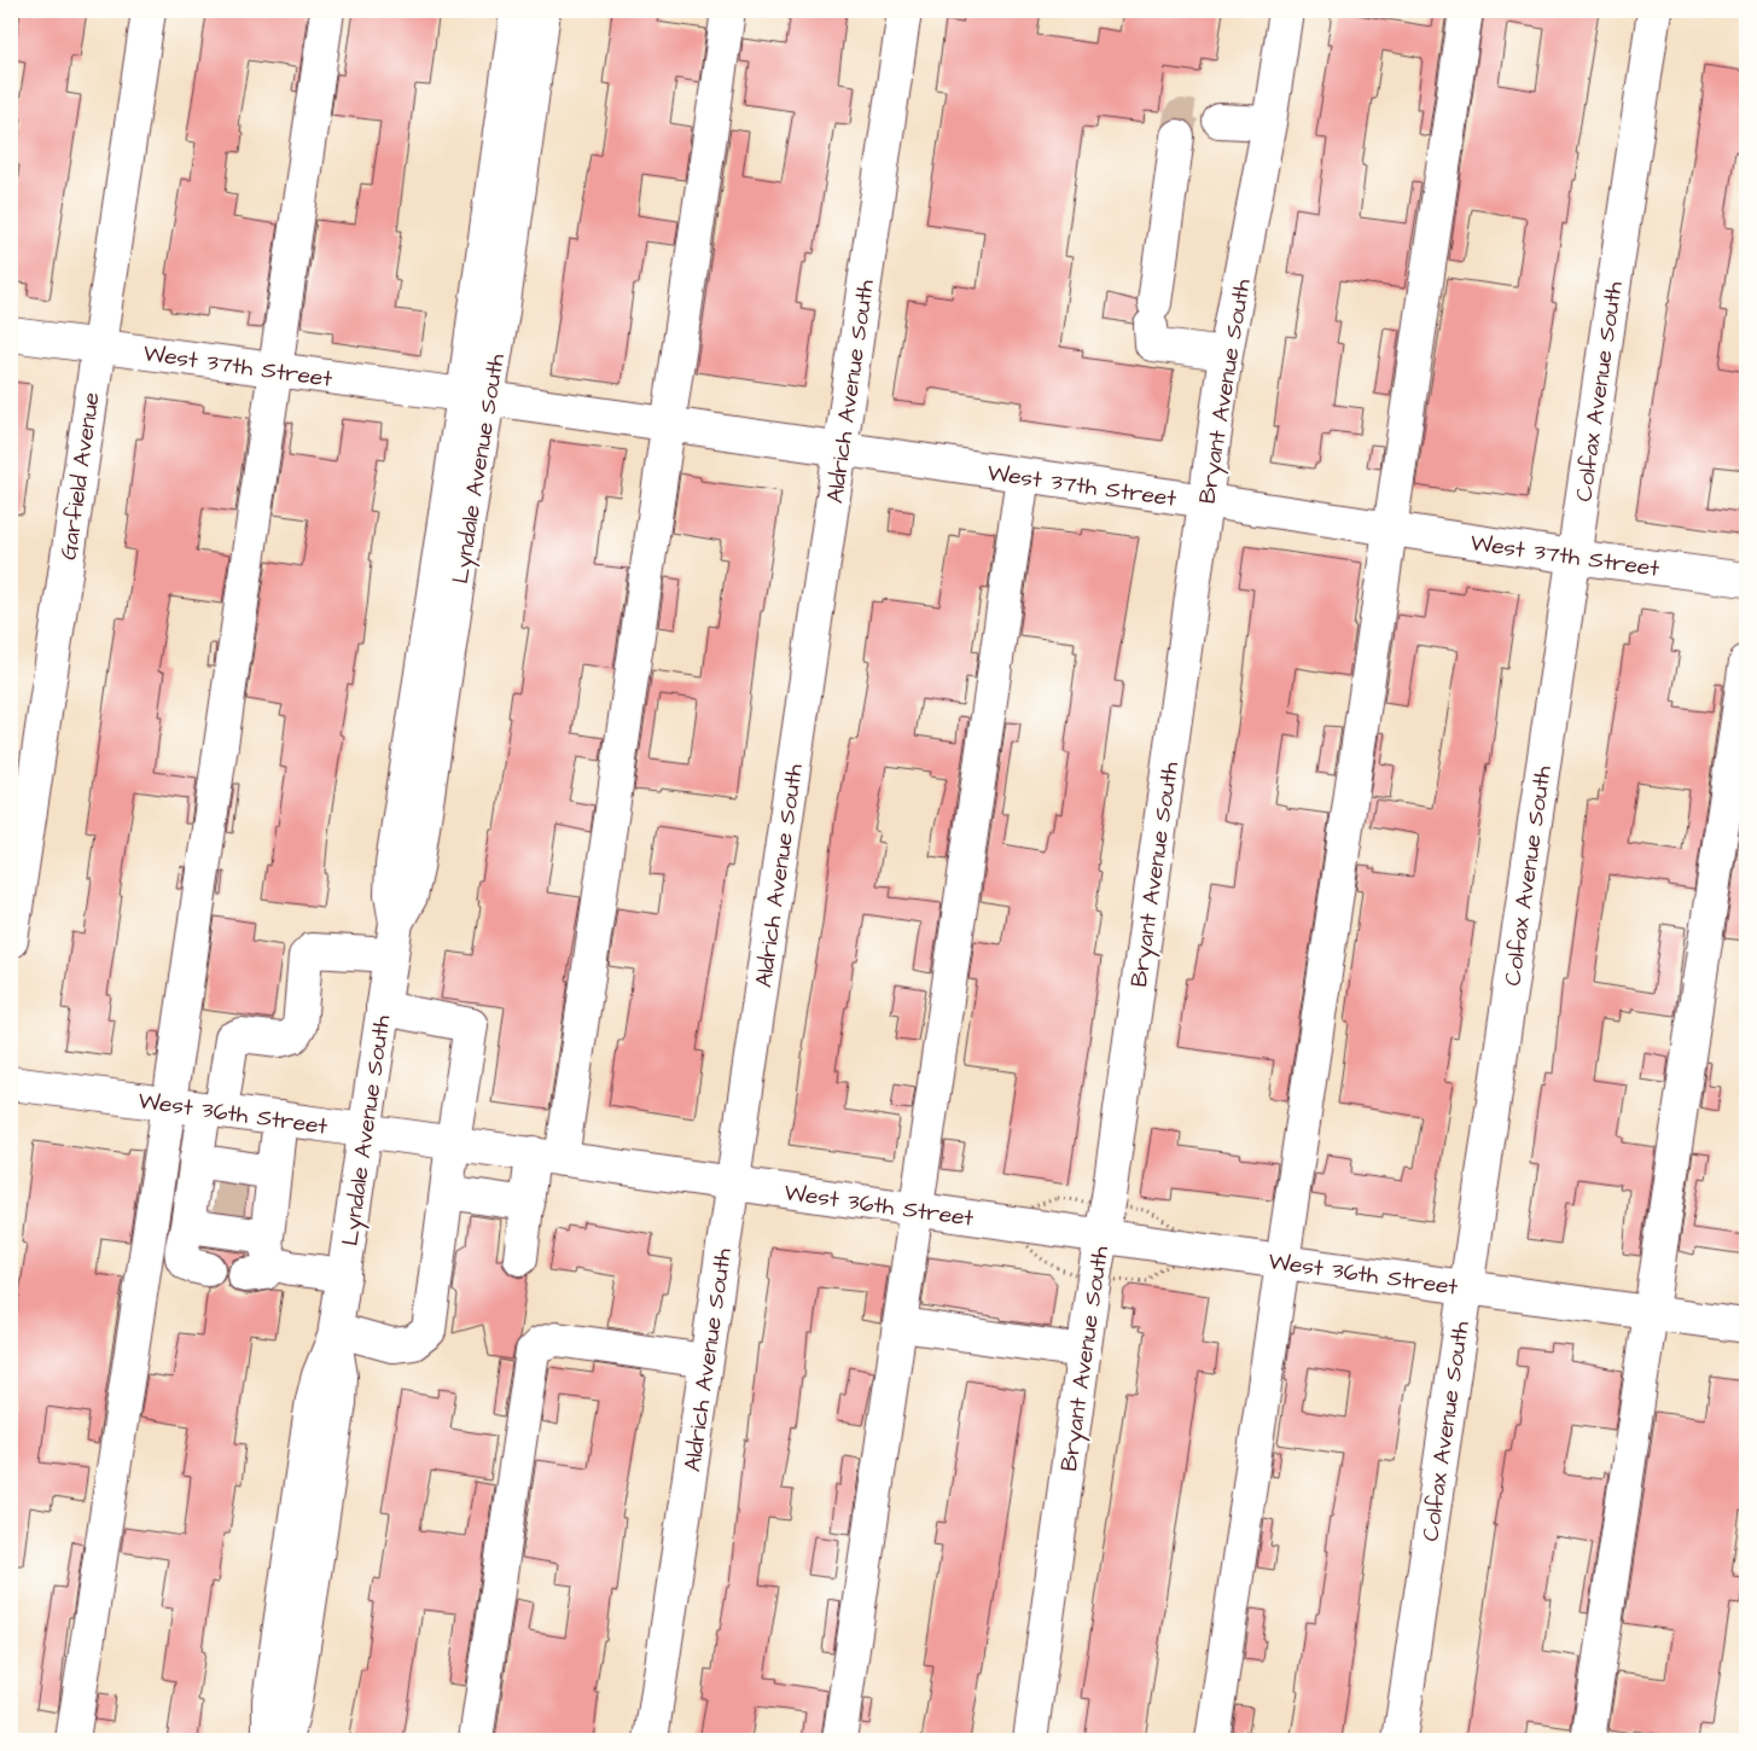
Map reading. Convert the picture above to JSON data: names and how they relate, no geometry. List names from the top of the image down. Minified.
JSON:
{"streets":{"street":["West 37th Street","Aldrich Avenue South","Bryant Avenue South","Colfax Avenue South","Lyndale Avenue South","Garfield Avenue","West 36th Street"]},"crossings":[["West 37th Street","Aldrich Avenue South"],["West 37th Street","Bryant Avenue South"],["West 37th Street","Colfax Avenue South"],["West 37th Street","Lyndale Avenue South"],["West 37th Street","Garfield Avenue"],["Aldrich Avenue South","West 36th Street"],["Bryant Avenue South","West 36th Street"],["Colfax Avenue South","West 36th Street"],["Lyndale Avenue South","West 36th Street"]]}
